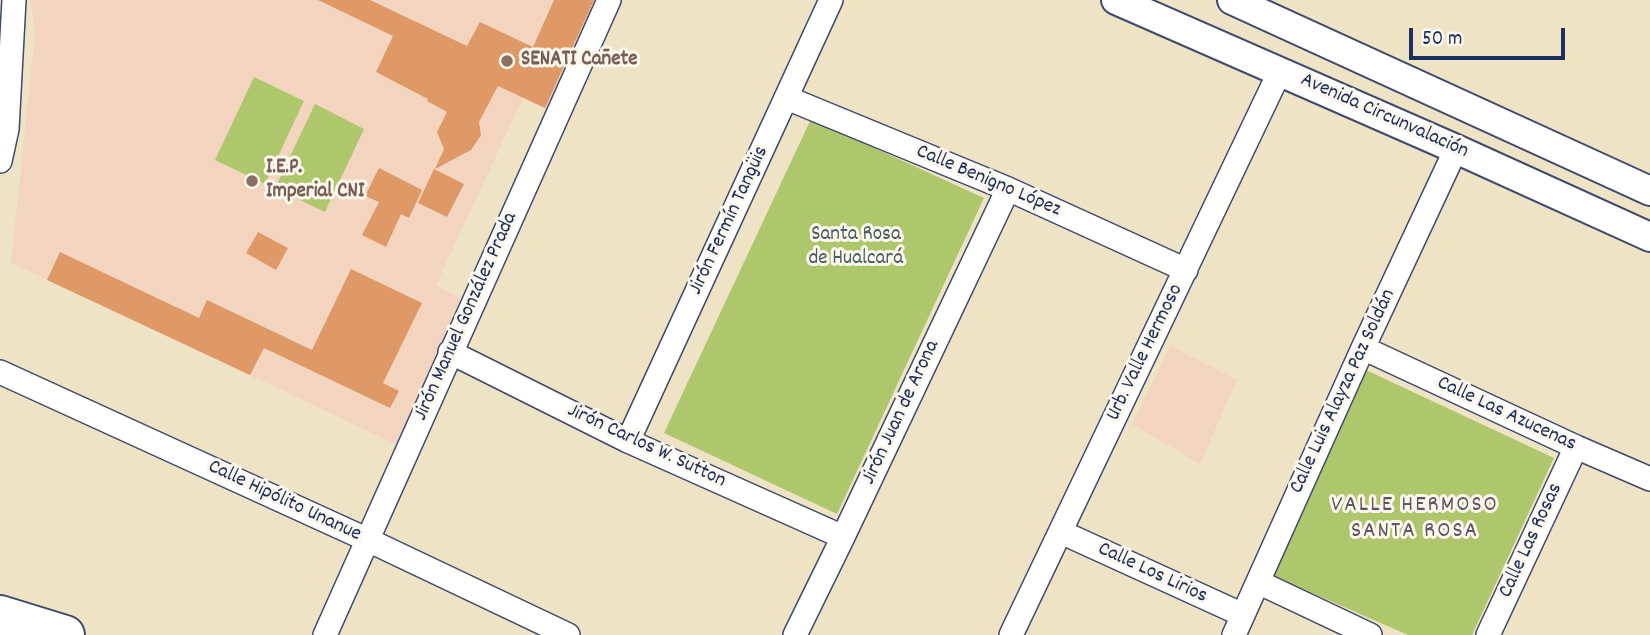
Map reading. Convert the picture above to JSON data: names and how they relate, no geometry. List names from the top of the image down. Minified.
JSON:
{"streets":{"street":["Avenida Circunvalación","Calle Benigno López","Jirón Fermín Tangüis","Jirón Manuel González Prada","Urb. Valle Hermoso","Calle Luis Alayza Paz Soldán","Jirón Juan de Arona","Calle Las Azucenas","Jirón Carlos W. Sutton","Calle Hipólito Unanue","Calle Las Rosas","Calle Los Lirios"]},"crossings":[["Avenida Circunvalación","Urb. Valle Hermoso"],["Avenida Circunvalación","Calle Luis Alayza Paz Soldán"],["Calle Benigno López","Jirón Fermín Tangüis"],["Calle Benigno López","Urb. Valle Hermoso"],["Calle Benigno López","Jirón Juan de Arona"],["Jirón Fermín Tangüis","Jirón Carlos W. Sutton"],["Jirón Manuel González Prada","Jirón Carlos W. Sutton"],["Jirón Manuel González Prada","Calle Hipólito Unanue"],["Urb. Valle Hermoso","Calle Los Lirios"],["Calle Luis Alayza Paz Soldán","Calle Las Azucenas"],["Calle Luis Alayza Paz Soldán","Calle Los Lirios"],["Jirón Juan de Arona","Jirón Carlos W. Sutton"],["Calle Las Azucenas","Calle Las Rosas"]],"districts":["VALLE HERMOSO SANTA ROSA"],"parks":["Santa Rosa de Hualcará"],"places":["SENATI Cañete","I.E.P. Imperial CNI"],"scale_bar":"50 m"}
